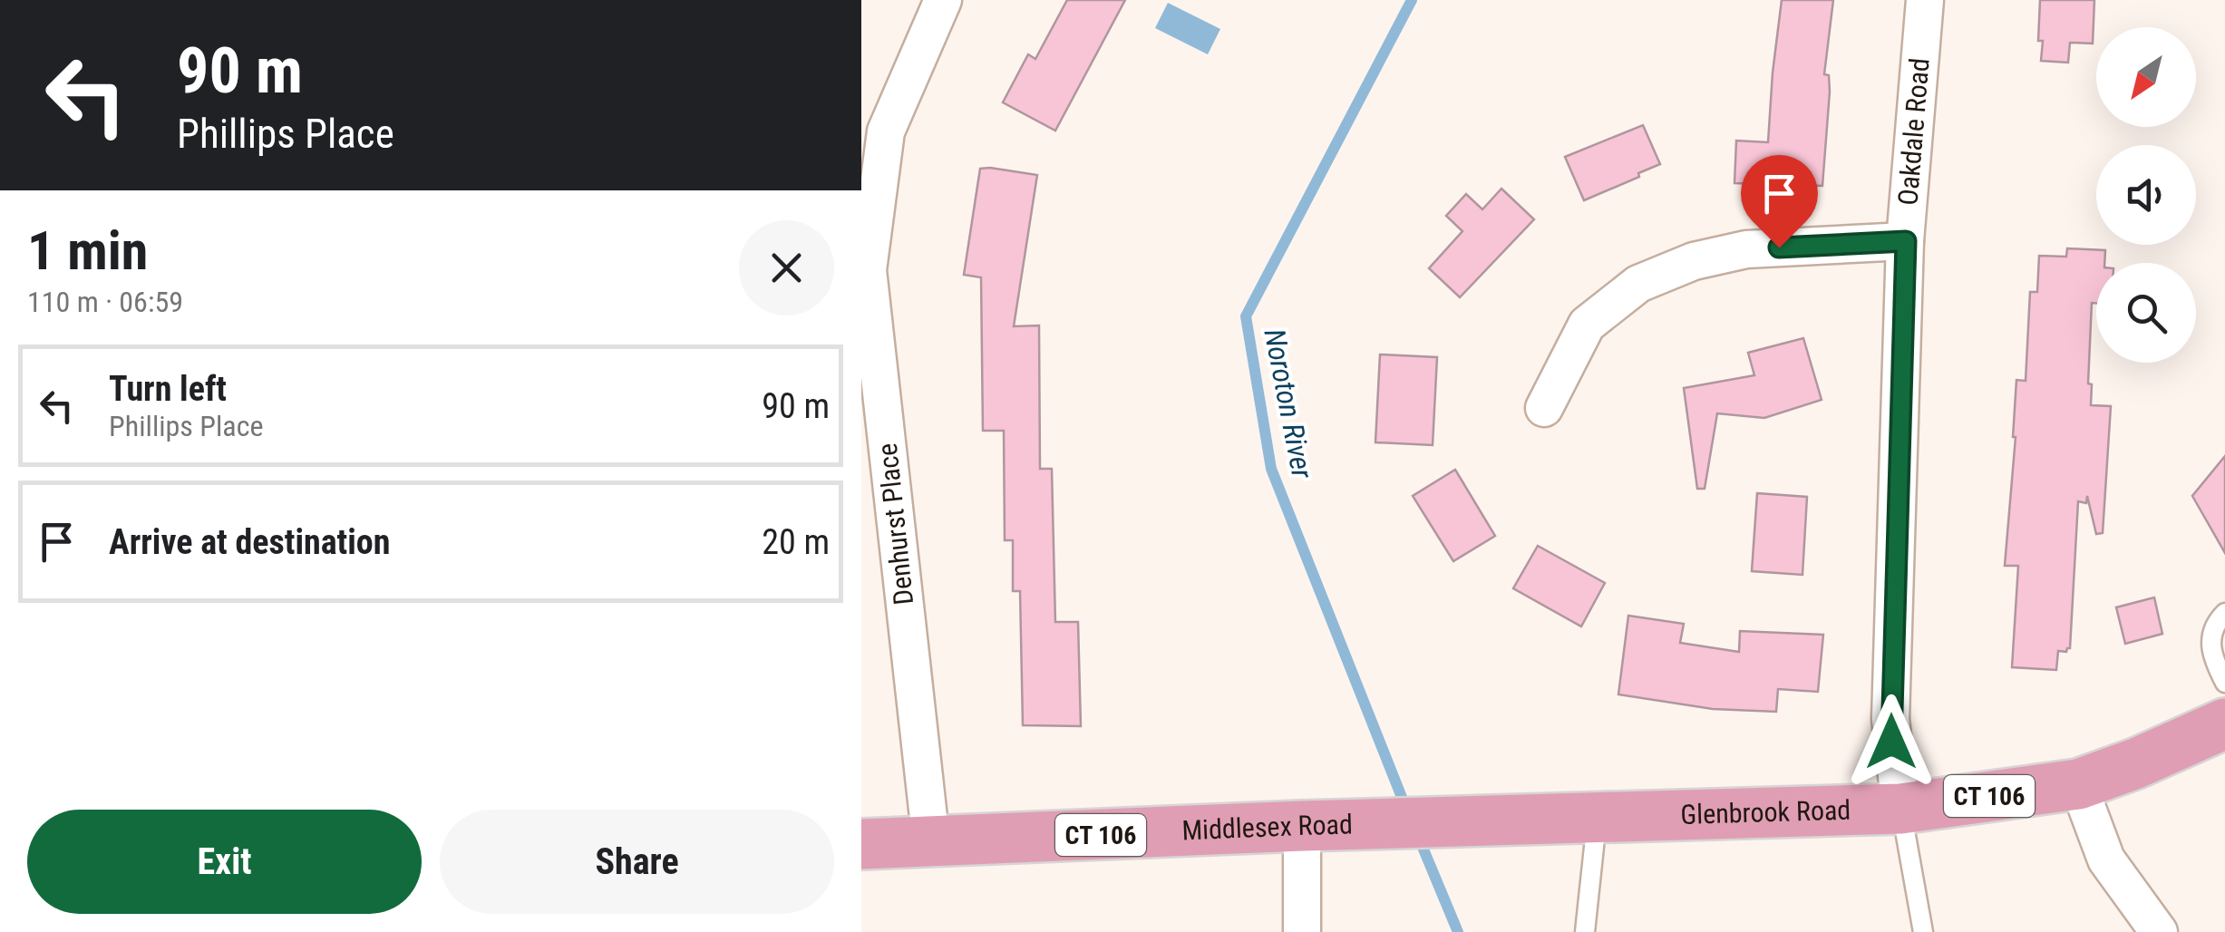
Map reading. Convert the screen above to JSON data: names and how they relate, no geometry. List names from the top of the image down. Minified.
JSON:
{"streets":{"main road":["CT 106","Glenbrook Road","Middlesex Road"],"street":["Oakdale Road","Denhurst Place"]},"crossings":[["Oakdale Road","Glenbrook Road"],["Denhurst Place","Middlesex Road"],["Glenbrook Road","Middlesex Road"]],"water":["Noroton River"],"north":"bottom left","page":{"turn":["90 m","Phillips Place"],"heading":["1 min","110 m · 06:59"],"list":[{"name":"Turn left","note":"Phillips Place","value":"90 m"},{"name":"Arrive at destination","value":"20 m"}],"buttons":["Exit","Share"]}}
